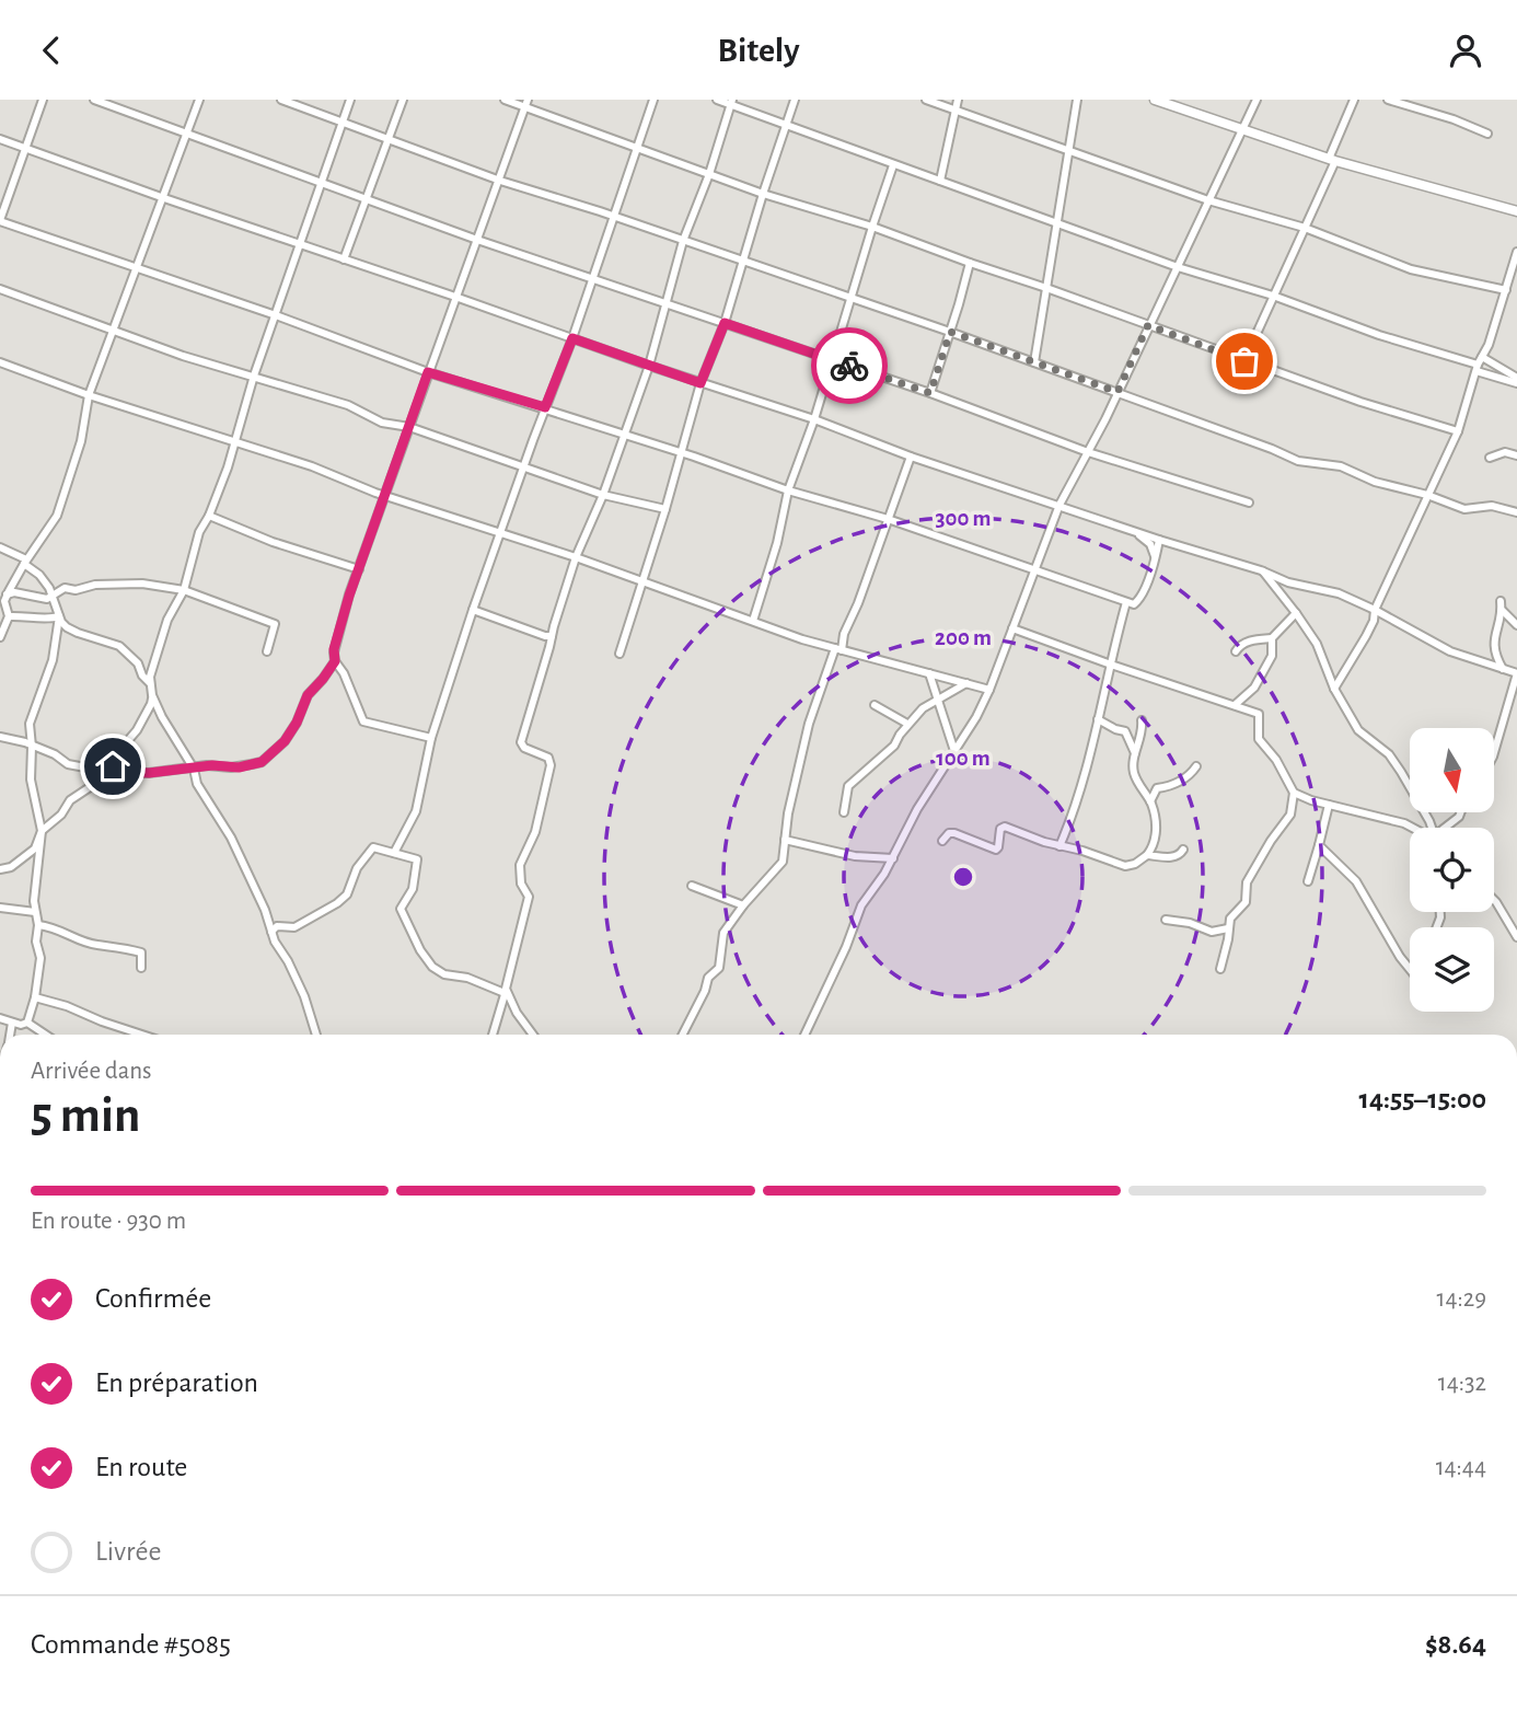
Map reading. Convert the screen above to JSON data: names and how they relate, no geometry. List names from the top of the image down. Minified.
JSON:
{"north":"bottom","page":{"header":"Bitely","heading":["5 min","Arrivée dans","14:55–15:00"],"panel":["Commande #5085","$8.64"],"bar":"En route · 930 m","list":[["Confirmée","14:29"],["En préparation","14:32"],["En route","14:44"],"Livrée"]},"rings":["300 m","200 m","100 m"]}
